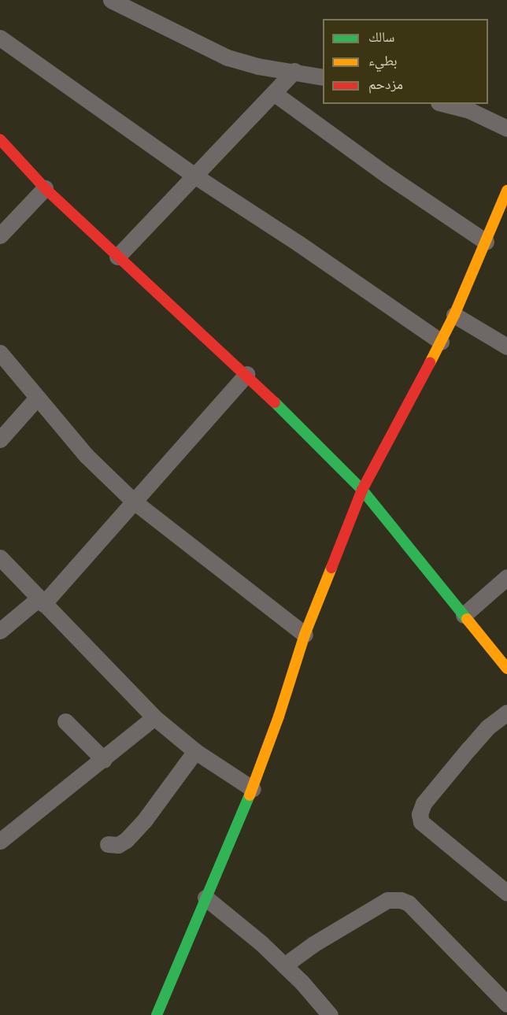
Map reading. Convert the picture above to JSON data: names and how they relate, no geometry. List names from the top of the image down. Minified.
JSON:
{"legend":["سالك","بطيء","مزدحم"]}
